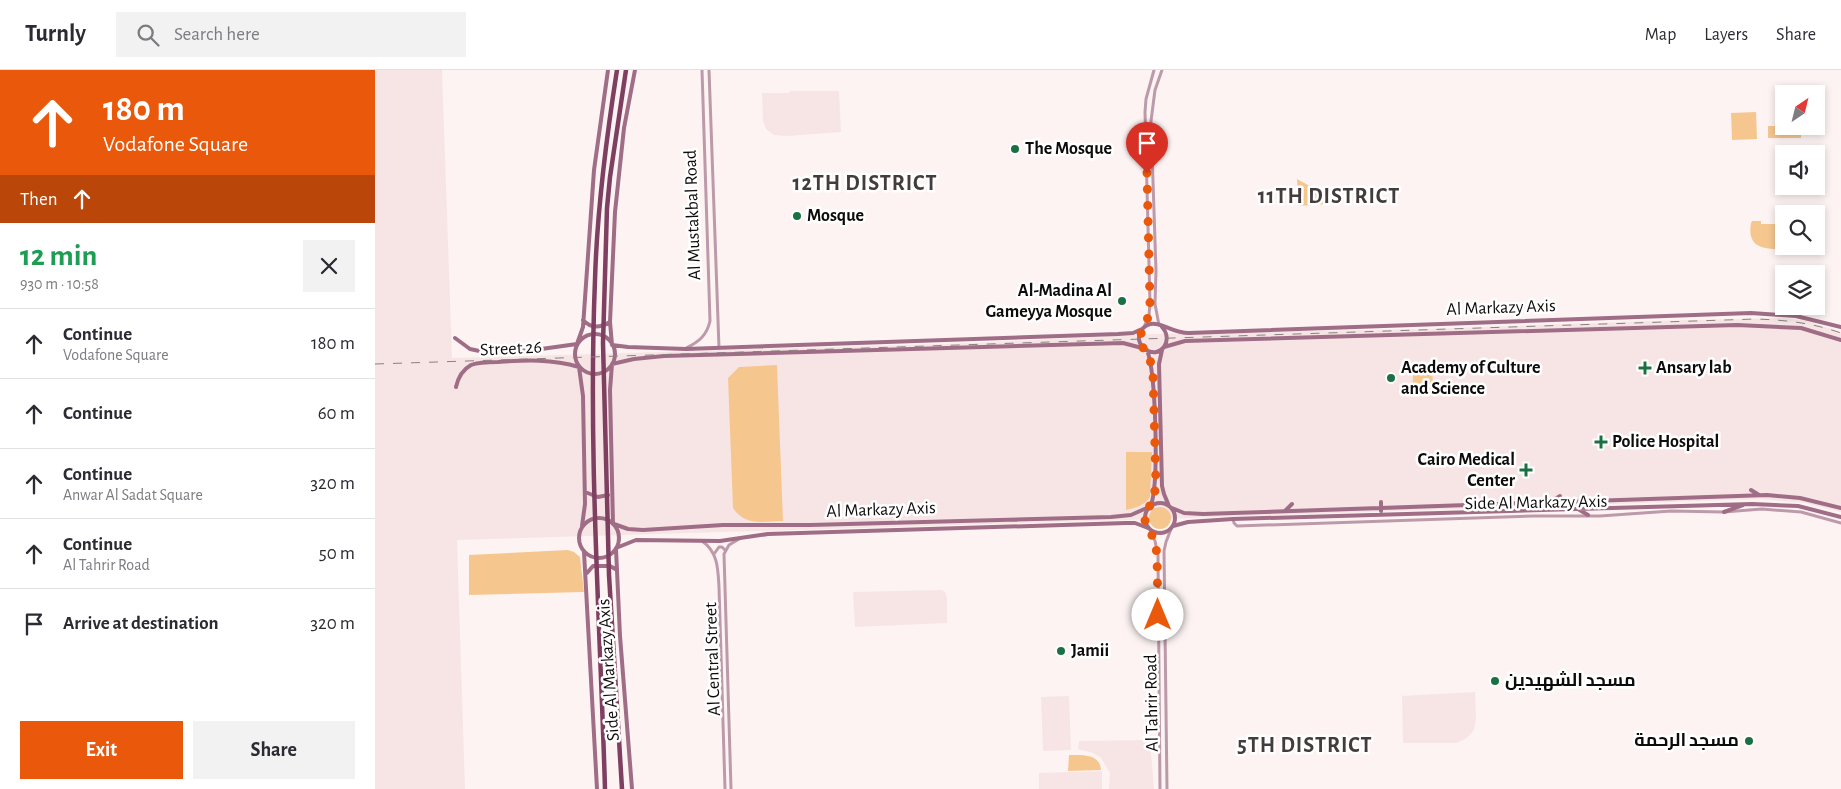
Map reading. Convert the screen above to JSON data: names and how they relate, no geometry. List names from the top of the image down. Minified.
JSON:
{"streets":{"main road":["Al Markazy Axis","Street 26","Side Al Markazy Axis"],"street":["Al Mustakbal Road","Al Central Street","Al Tahrir Road"]},"crossings":[["Al Markazy Axis","Side Al Markazy Axis"],["Al Markazy Axis","Al Tahrir Road"]],"districts":["12TH DISTRICT","11TH DISTRICT","5TH DISTRICT"],"places":{"other":["The Mosque","Mosque","Al-Madina Al Gameyya Mosque","Academy of Culture and Science","Jamii","مسجد الشهيدين","مسجد الرحمة"],"health":["Ansary lab","Police Hospital","Cairo Medical Center"]},"north":"top right","page":{"header":"Turnly","search":"Search here","nav":["Map","Layers","Share"],"turn":["180 m","Vodafone Square"],"then":"Then","heading":["12 min","930 m · 10:58"],"list":[{"name":"Continue","note":"Vodafone Square","value":"180 m"},{"name":"Continue","value":"60 m"},{"name":"Continue","note":"Anwar Al Sadat Square","value":"320 m"},{"name":"Continue","note":"Al Tahrir Road","value":"50 m"},{"name":"Arrive at destination","value":"320 m"}],"buttons":["Exit","Share"]}}
